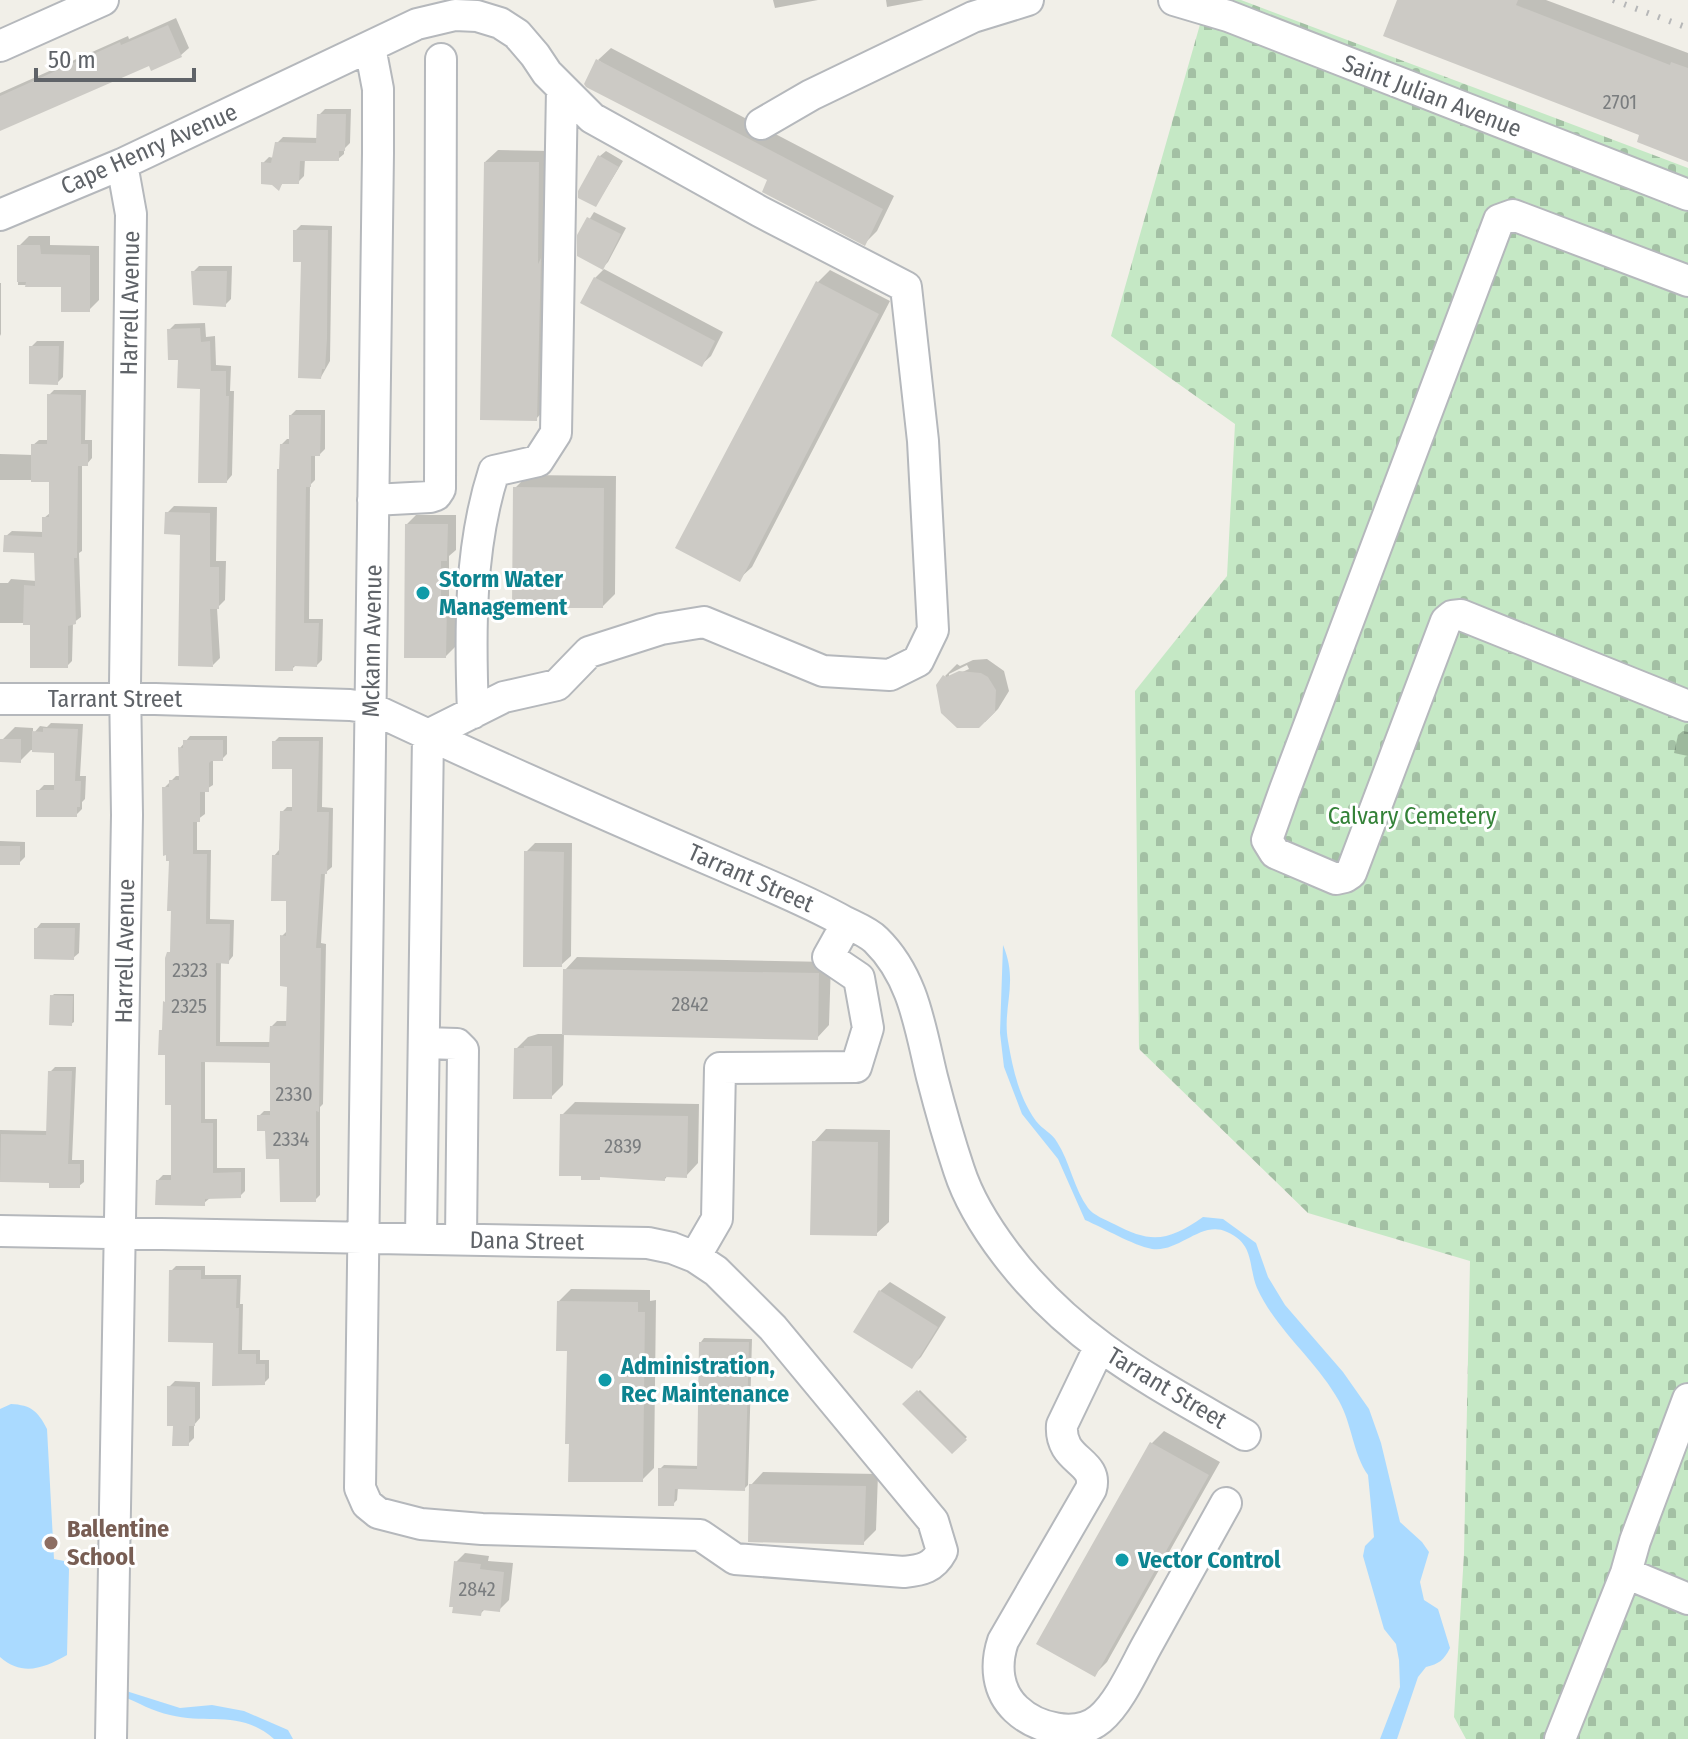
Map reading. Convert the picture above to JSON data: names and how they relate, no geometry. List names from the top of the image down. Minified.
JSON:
{"streets":{"street":["Saint Julian Avenue","Cape Henry Avenue","Harrell Avenue","Mckann Avenue","Tarrant Street","Dana Street"]},"crossings":[["Cape Henry Avenue","Harrell Avenue"],["Cape Henry Avenue","Mckann Avenue"],["Harrell Avenue","Tarrant Street"],["Harrell Avenue","Dana Street"],["Mckann Avenue","Tarrant Street"],["Mckann Avenue","Dana Street"]],"parks":["Calvary Cemetery"],"places":["Storm Water Management","Administration, Rec Maintenance","Ballentine School","Vector Control"],"house_numbers":["2701","2323","2842","2325","2330","2334","2839","2842"],"scale_bar":"50 m"}
